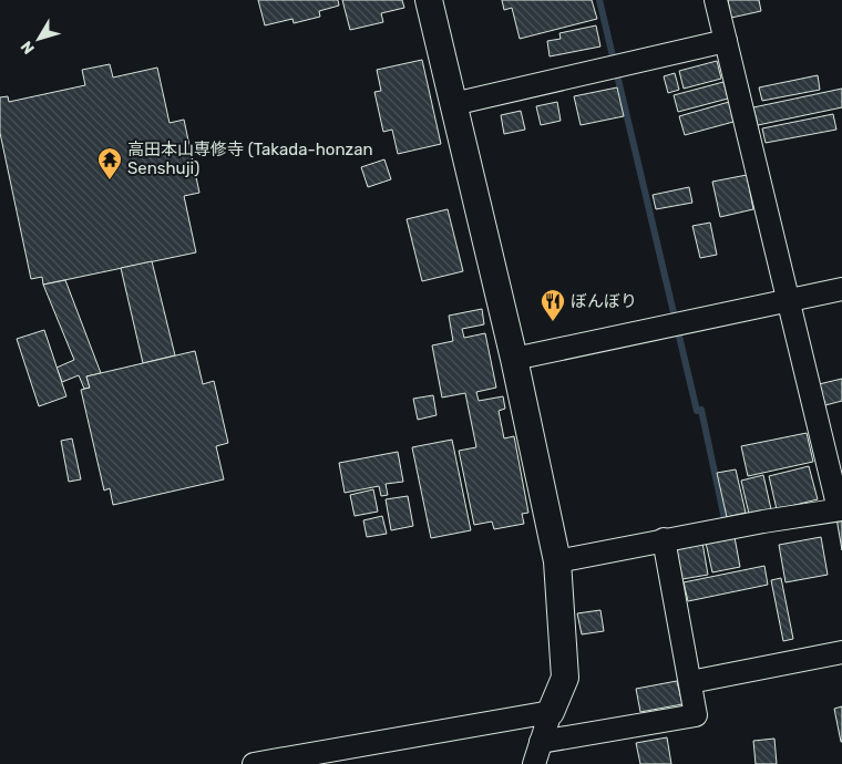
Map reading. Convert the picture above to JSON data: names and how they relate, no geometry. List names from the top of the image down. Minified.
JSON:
{"places":{"temple":["高田本山専修寺 (Takada-honzan Senshuji)"],"restaurant":["ぼんぼり"]},"north":"bottom left"}
